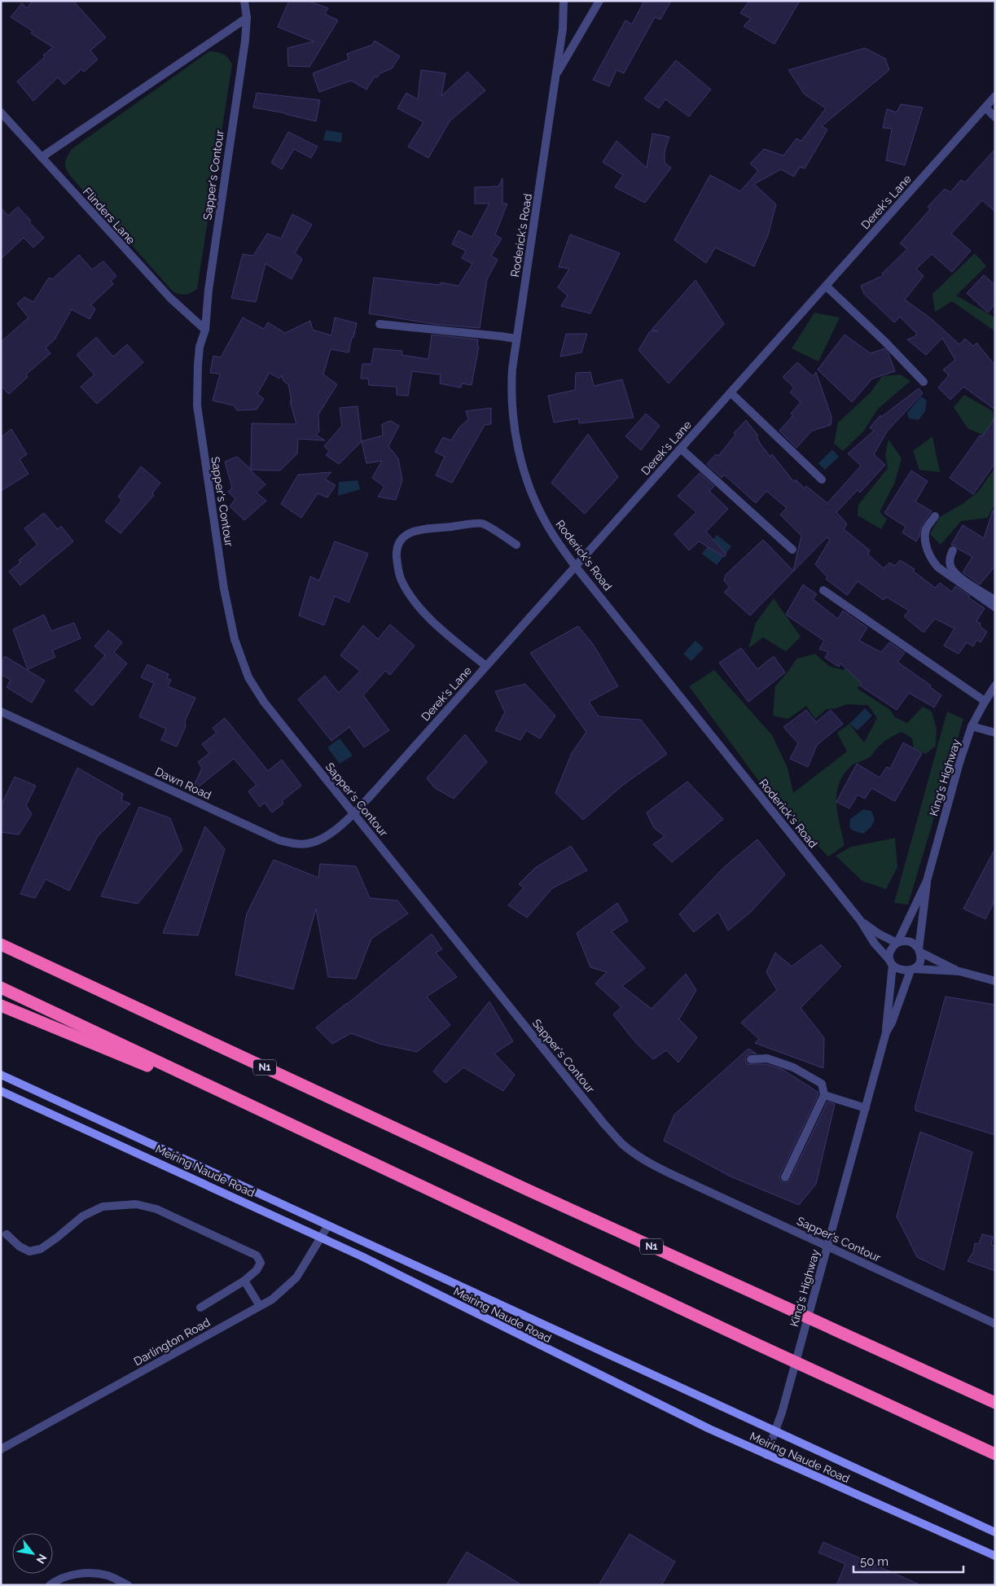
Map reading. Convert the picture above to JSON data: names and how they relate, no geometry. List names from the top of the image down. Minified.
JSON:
{"streets":{"highway":["N1"],"street":["Sapper's Contour","Derek's Lane","Flinders Lane","Roderick's Road","King's Highway","Dawn Road","Meiring Naude Road","Darlington Road"]},"crossings":[["Sapper's Contour","Derek's Lane"],["Sapper's Contour","Flinders Lane"],["Sapper's Contour","King's Highway"],["Sapper's Contour","Dawn Road"],["Derek's Lane","Roderick's Road"],["Derek's Lane","Dawn Road"],["Roderick's Road","King's Highway"],["King's Highway","Meiring Naude Road"],["Meiring Naude Road","Darlington Road"]],"scale_bar":"50 m","north":"bottom right"}
